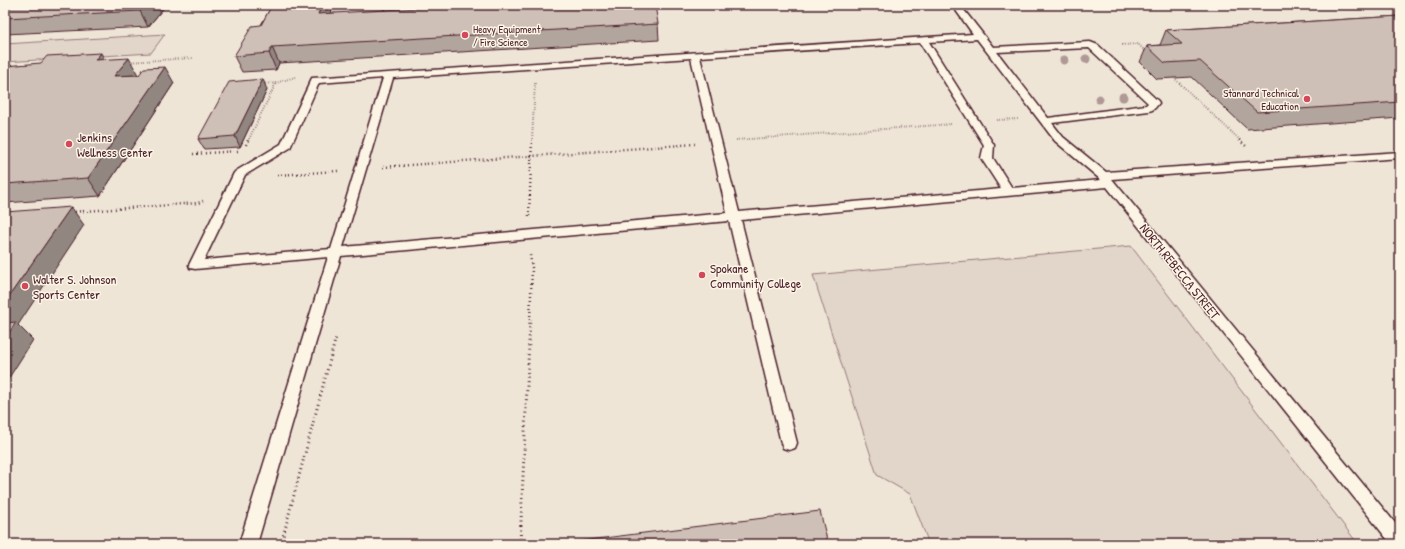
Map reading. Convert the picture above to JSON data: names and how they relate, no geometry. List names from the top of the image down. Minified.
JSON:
{"streets":{"lane":["NORTH REBECCA STREET"]},"places":["Heavy Equipment / Fire Science","Stannard Technical Education","Jenkins Wellness Center","Spokane Community College","Walter S. Johnson Sports Center"]}
